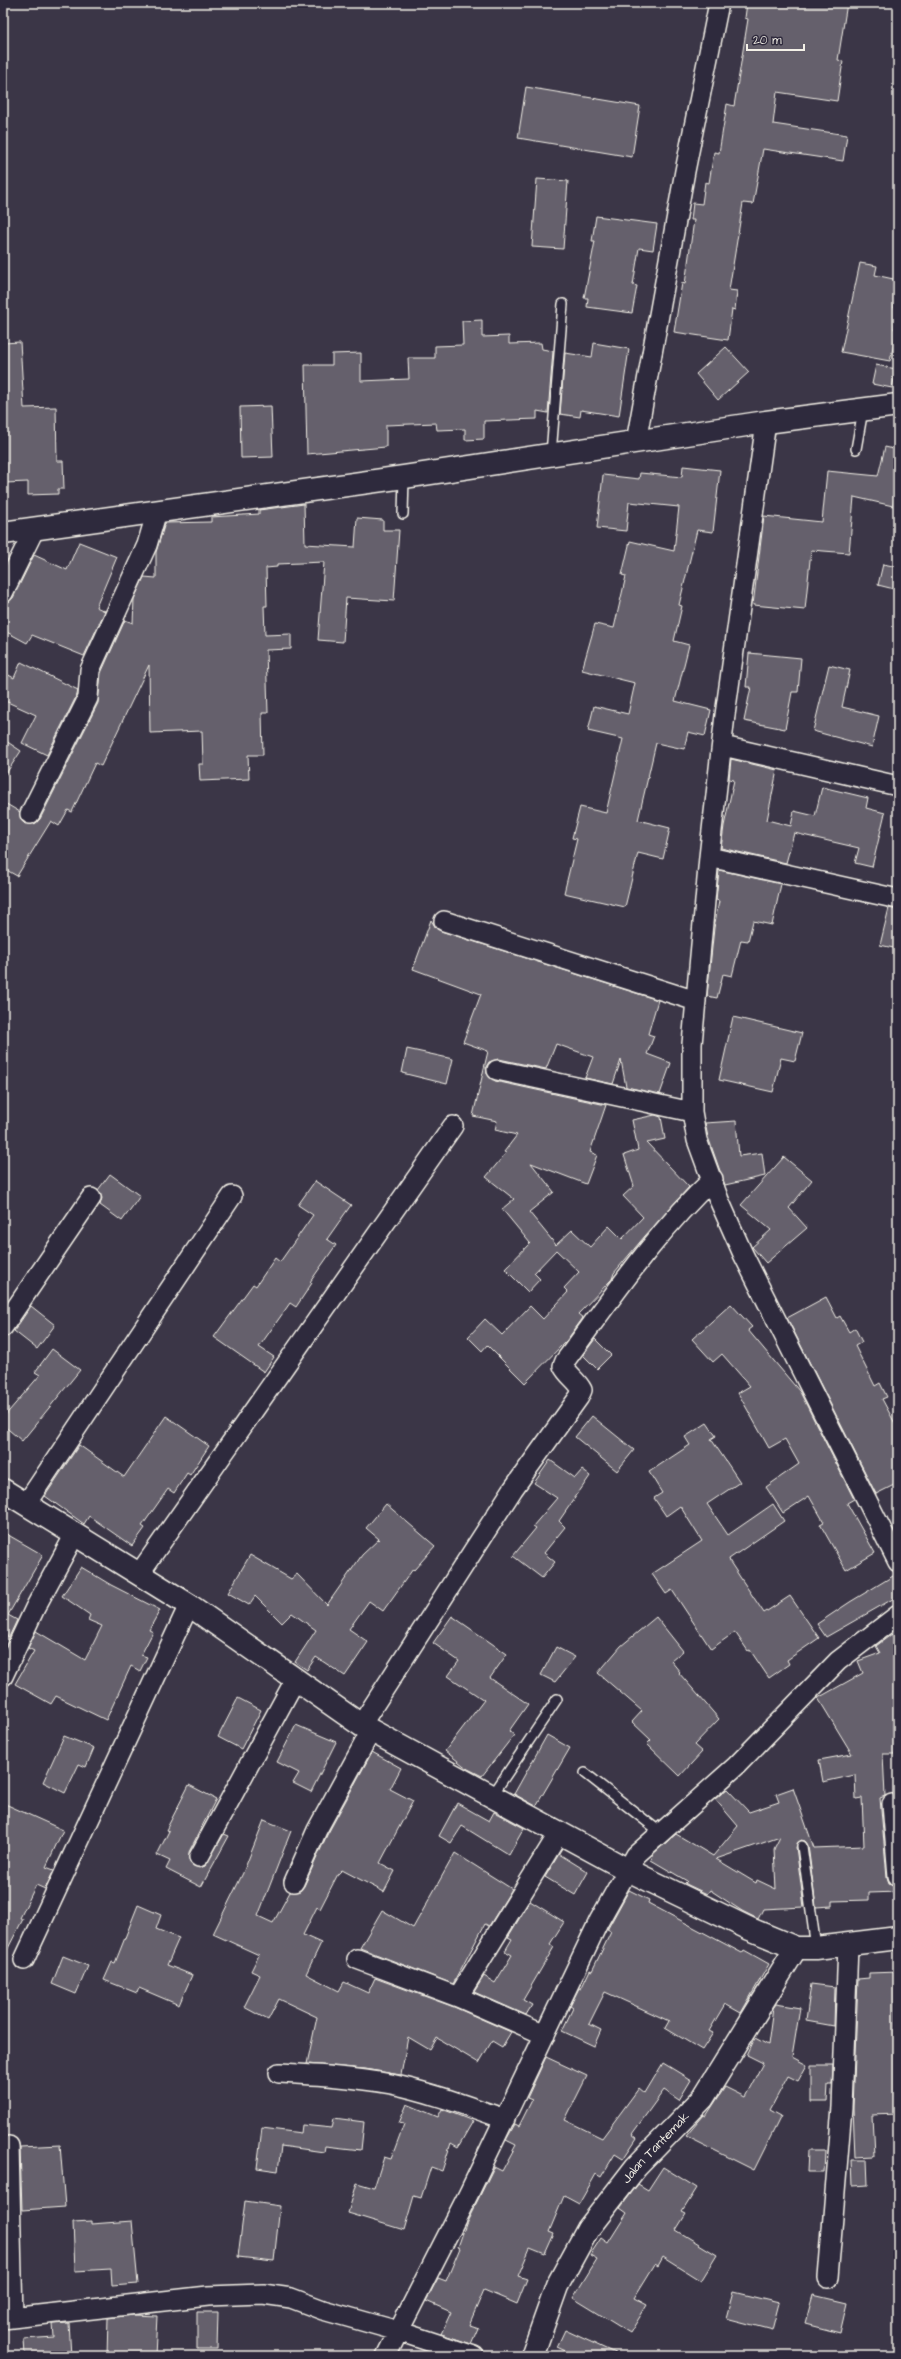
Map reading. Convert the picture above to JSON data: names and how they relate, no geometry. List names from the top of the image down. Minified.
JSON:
{"streets":{"street":["Jalan Tantemak"]},"scale_bar":"20 m"}
